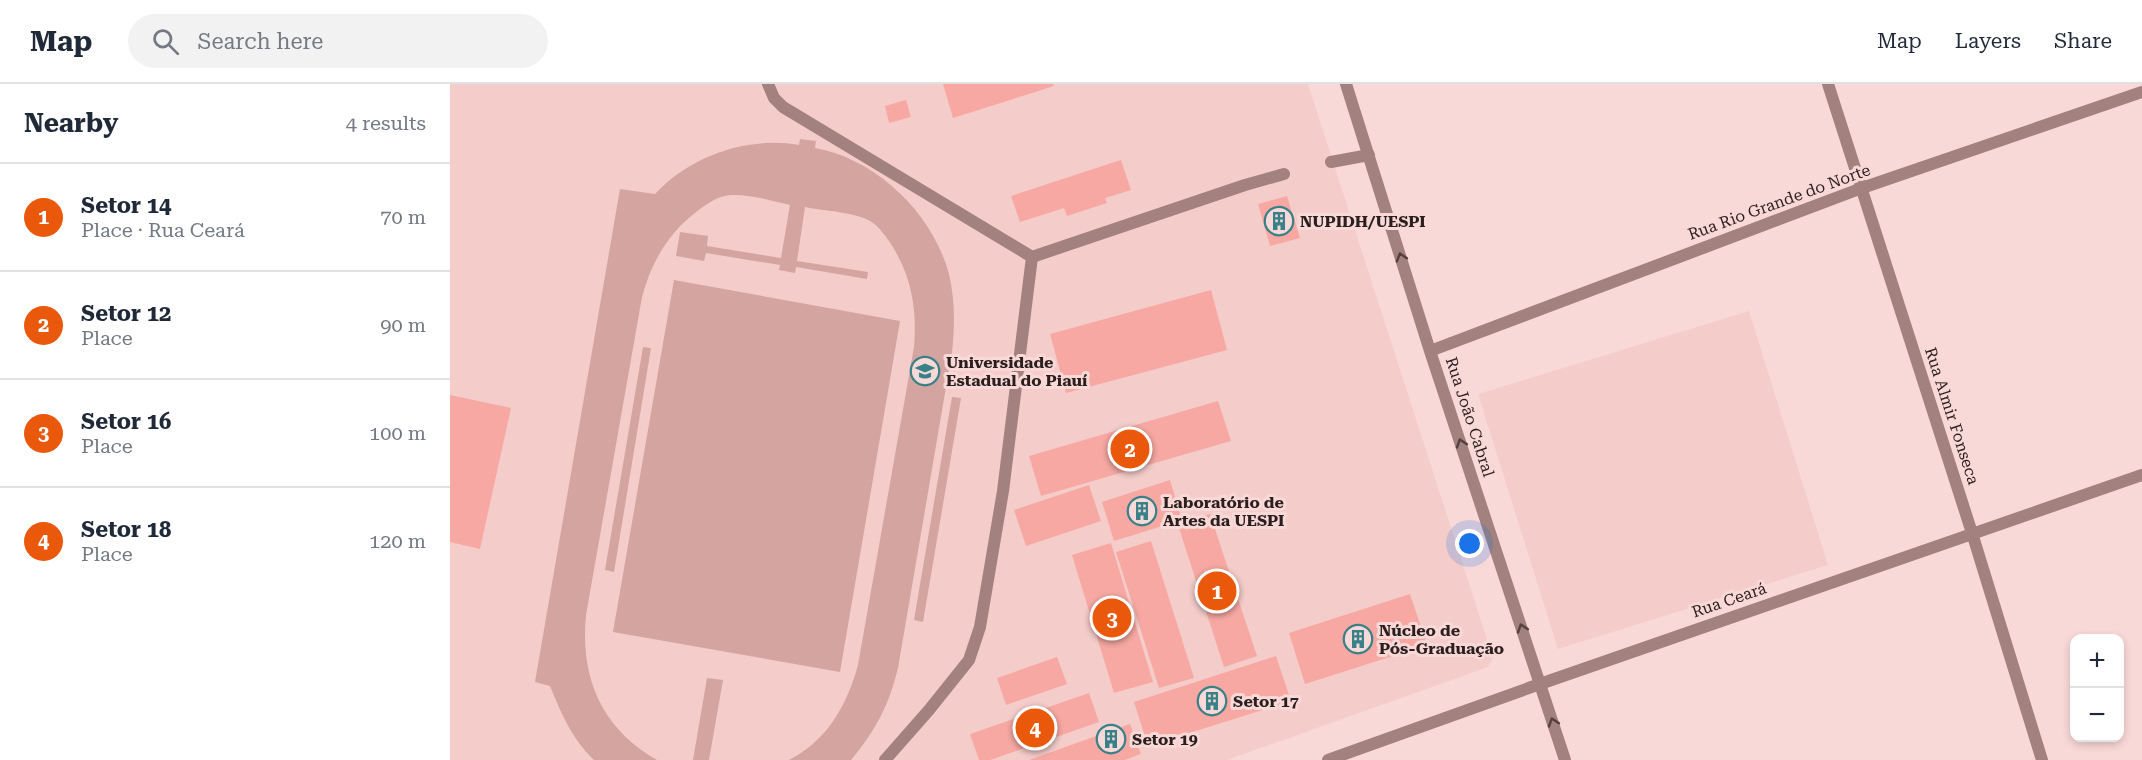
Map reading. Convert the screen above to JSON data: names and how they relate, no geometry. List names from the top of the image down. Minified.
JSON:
{"streets":{"street":["Rua Rio Grande do Norte","Rua Almir Fonseca","Rua João Cabral","Rua Ceará"]},"crossings":[["Rua Rio Grande do Norte","Rua Almir Fonseca"],["Rua Rio Grande do Norte","Rua João Cabral"],["Rua Almir Fonseca","Rua Ceará"],["Rua João Cabral","Rua Ceará"]],"one_way":["Rua João Cabral"],"places":{"building":["NUPIDH/UESPI","Laboratório de Artes da UESPI","Núcleo de Pós-Graduação","Setor 17","Setor 19"],"school or university":["Universidade Estadual do Piauí"]},"page":{"header":"Map","search":"Search here","nav":["Map","Layers","Share"],"heading":["Nearby","4 results"],"list":[{"mark":"1","name":"Setor 14","note":"Place · Rua Ceará","value":"70 m"},{"mark":"2","name":"Setor 12","note":"Place","value":"90 m"},{"mark":"3","name":"Setor 16","note":"Place","value":"100 m"},{"mark":"4","name":"Setor 18","note":"Place","value":"120 m"}],"pins":["2","1","3","4"],"map_buttons":["+","−"]}}
